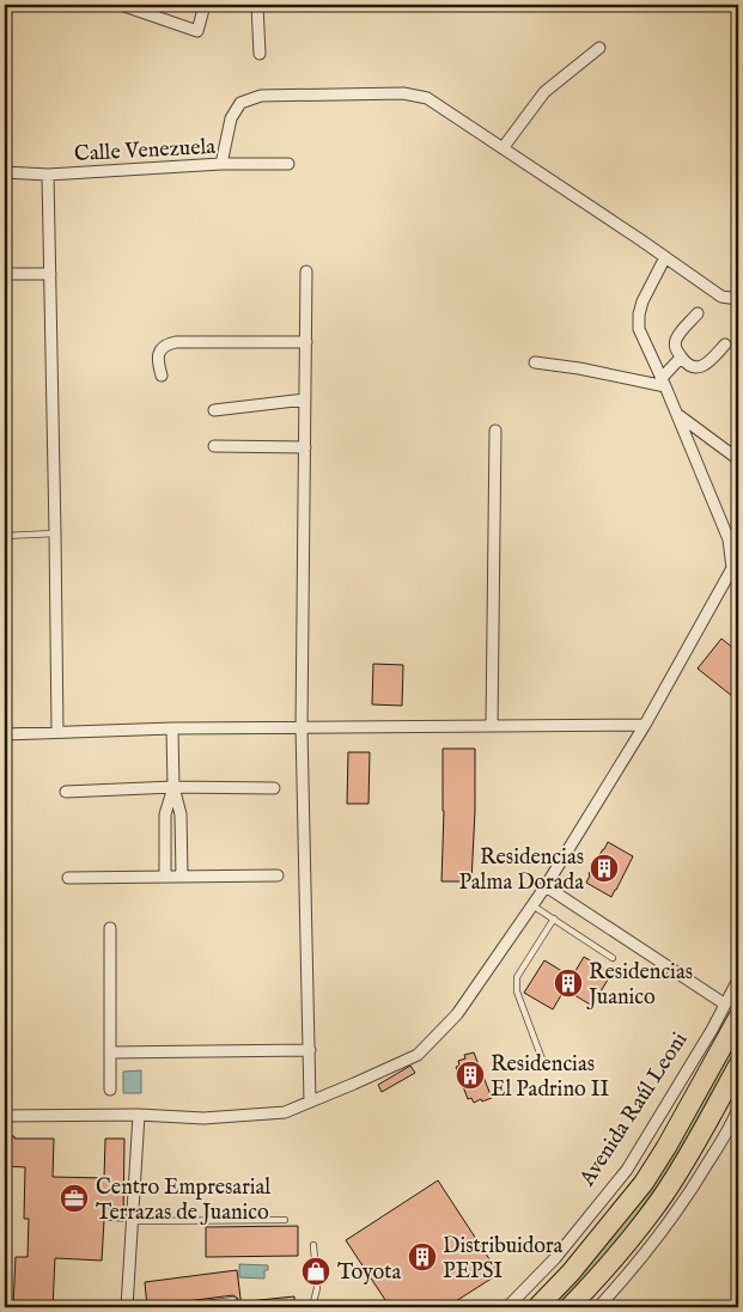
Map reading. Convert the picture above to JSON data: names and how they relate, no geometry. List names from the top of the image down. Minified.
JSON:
{"streets":{"highway":["Avenida Raúl Leoni"],"street":["Calle Venezuela"]},"places":{"building":["Residencias Palma Dorada","Residencias Juanico","Residencias El Padrino II","Distribuidora PEPSI"],"office":["Centro Empresarial Terrazas de Juanico"],"shop":["Toyota"]}}
